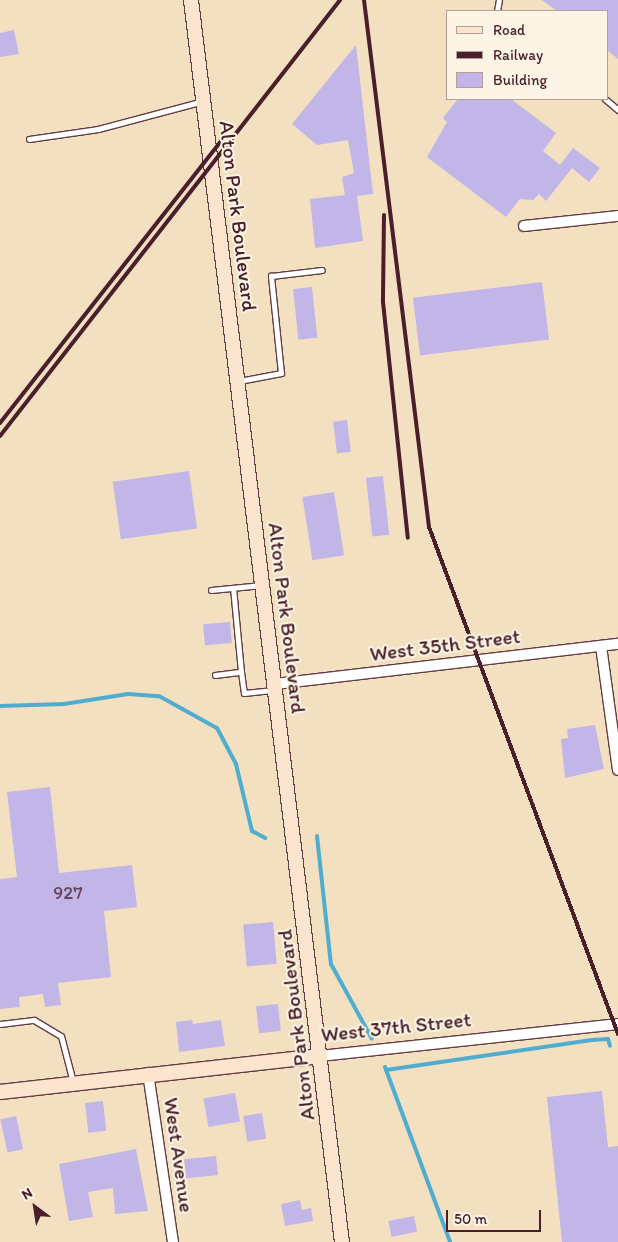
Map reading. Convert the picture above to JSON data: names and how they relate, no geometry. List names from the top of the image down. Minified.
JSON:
{"streets":{"main road":["Alton Park Boulevard","West 37th Street"],"street":["West 35th Street","West Avenue"]},"crossings":[["Alton Park Boulevard","West 35th Street"],["Alton Park Boulevard","West 37th Street"],["West 37th Street","West Avenue"]],"house_numbers":["927"],"legend":["Road","Railway","Building"],"scale_bar":"50 m","north":"top left"}
